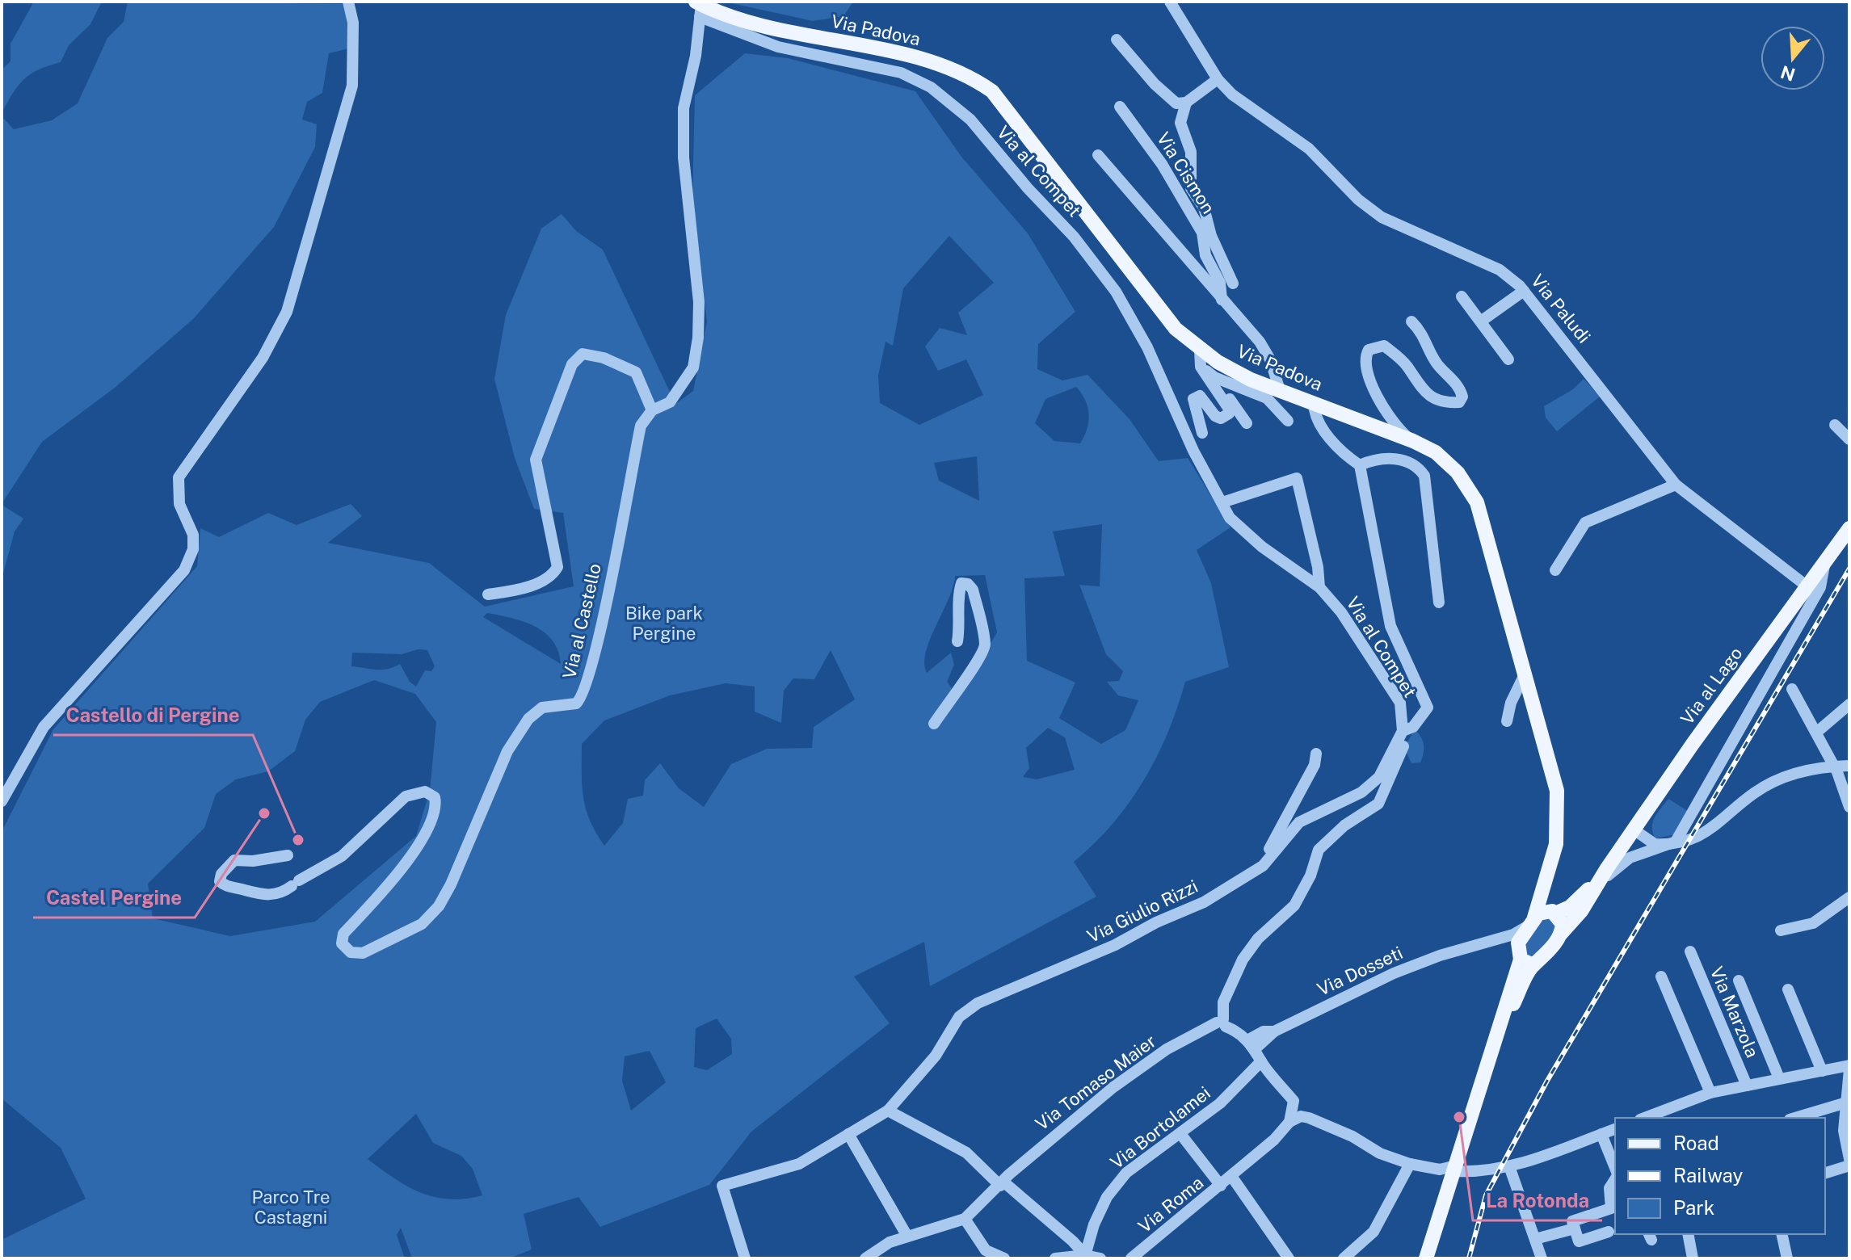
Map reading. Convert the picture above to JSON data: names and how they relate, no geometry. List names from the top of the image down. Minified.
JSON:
{"streets":{"main road":["Via Padova","Via al Lago"],"street":["Via al Compet","Via Cismon","Via Paludi","Via al Castello","Via Giulio Rizzi","Via Dosseti","Via Marzola","Via Tomaso Maier","Via Bortolamei","Via Roma"]},"crossings":[["Via Padova","Via al Compet"],["Via Padova","Via Cismon"],["Via Padova","Via al Castello"],["Via Padova","Via Dosseti"],["Via al Compet","Via al Castello"],["Via al Compet","Via Giulio Rizzi"],["Via al Compet","Via Tomaso Maier"],["Via Paludi","Via al Lago"]],"parks":["Bike park Pergine","Parco Tre Castagni"],"places":["Castel Pergine","Castello di Pergine","La Rotonda"],"legend":["Road","Railway","Park"],"north":"bottom"}
